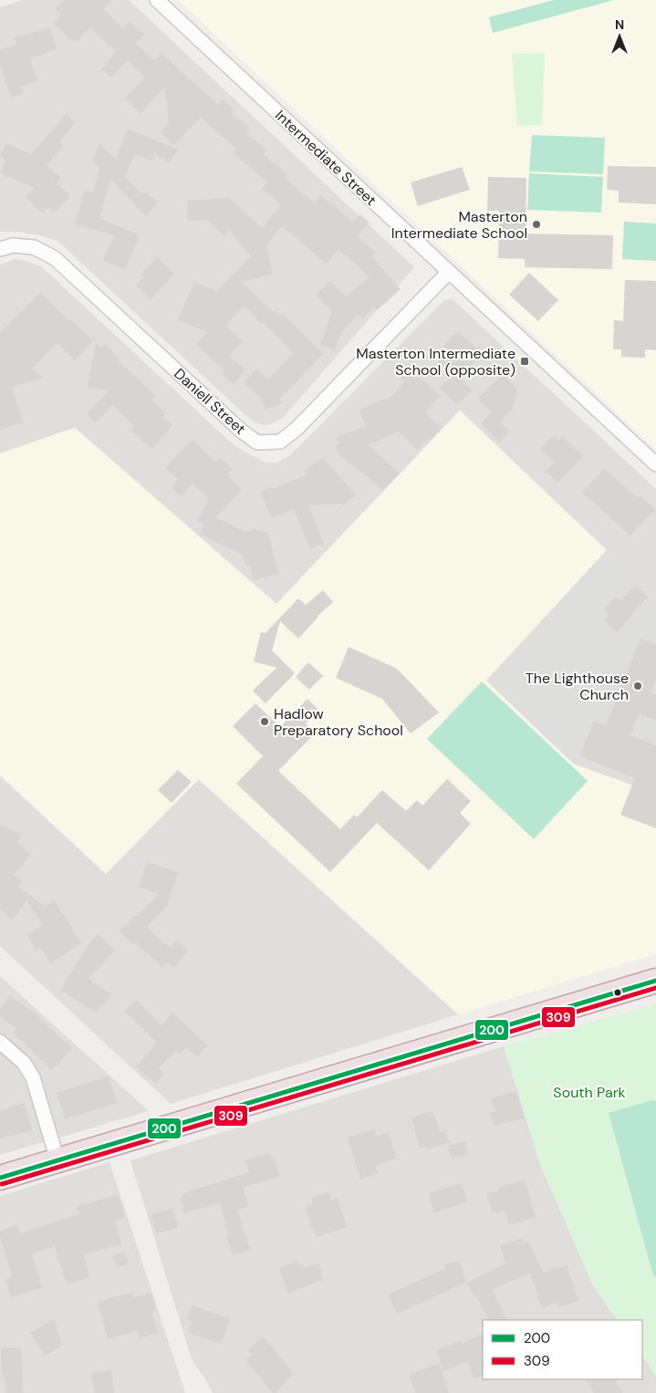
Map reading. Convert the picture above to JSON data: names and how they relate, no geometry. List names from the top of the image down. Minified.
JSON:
{"streets":{"street":["Intermediate Street","Daniell Street"]},"crossings":[["Intermediate Street","Daniell Street"]],"parks":["South Park"],"places":{"other":["Masterton Intermediate School","The Lighthouse Church","Hadlow Preparatory School"],"transit":["Masterton Intermediate School (opposite)"]},"lines":["transit line 200","transit line 309"],"legend":["200","309"],"north":"top"}
